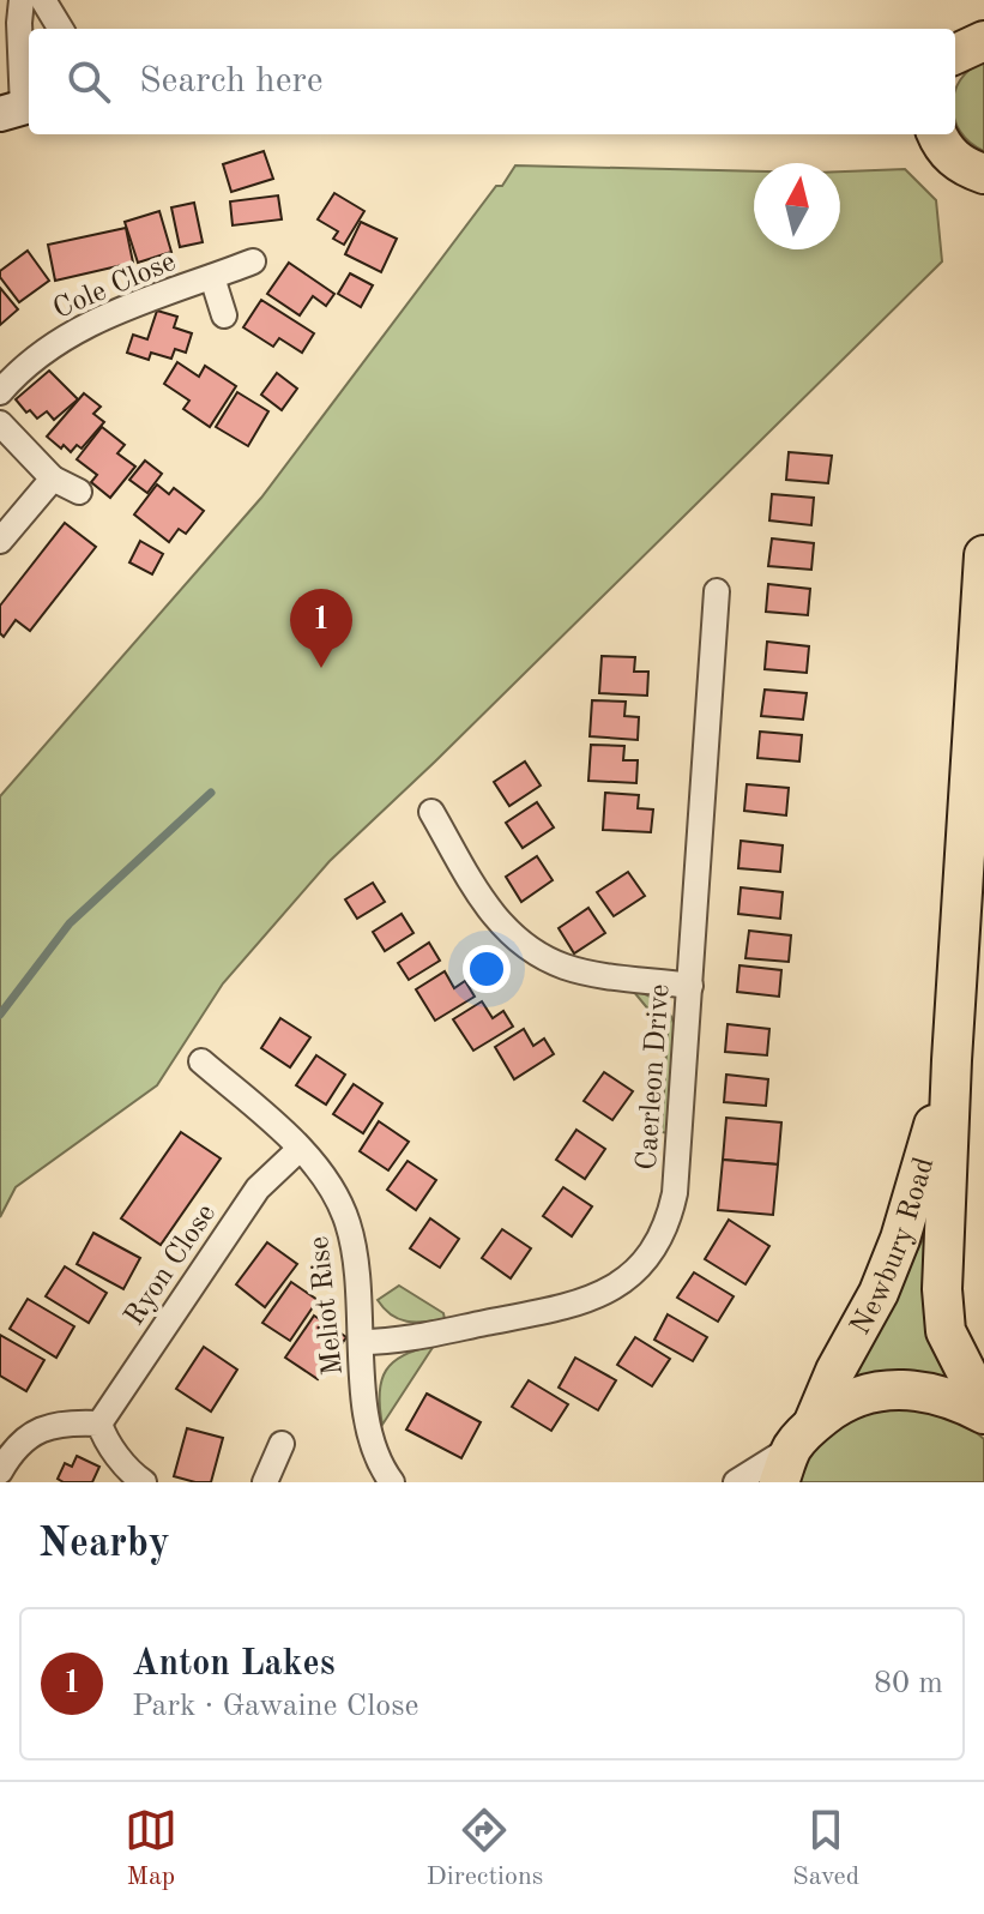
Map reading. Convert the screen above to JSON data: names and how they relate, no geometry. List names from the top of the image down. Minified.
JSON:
{"streets":{"main road":["Newbury Road"],"street":["Cole Close","Caerleon Drive","Ryon Close","Meliot Rise"]},"crossings":[["Caerleon Drive","Meliot Rise"],["Ryon Close","Meliot Rise"]],"north":"top","page":{"search":"Search here","pins":"1","heading":"Nearby","list":[{"mark":"1","name":"Anton Lakes","note":"Park · Gawaine Close","value":"80 m"}],"nav":["Map","Directions","Saved"]}}
